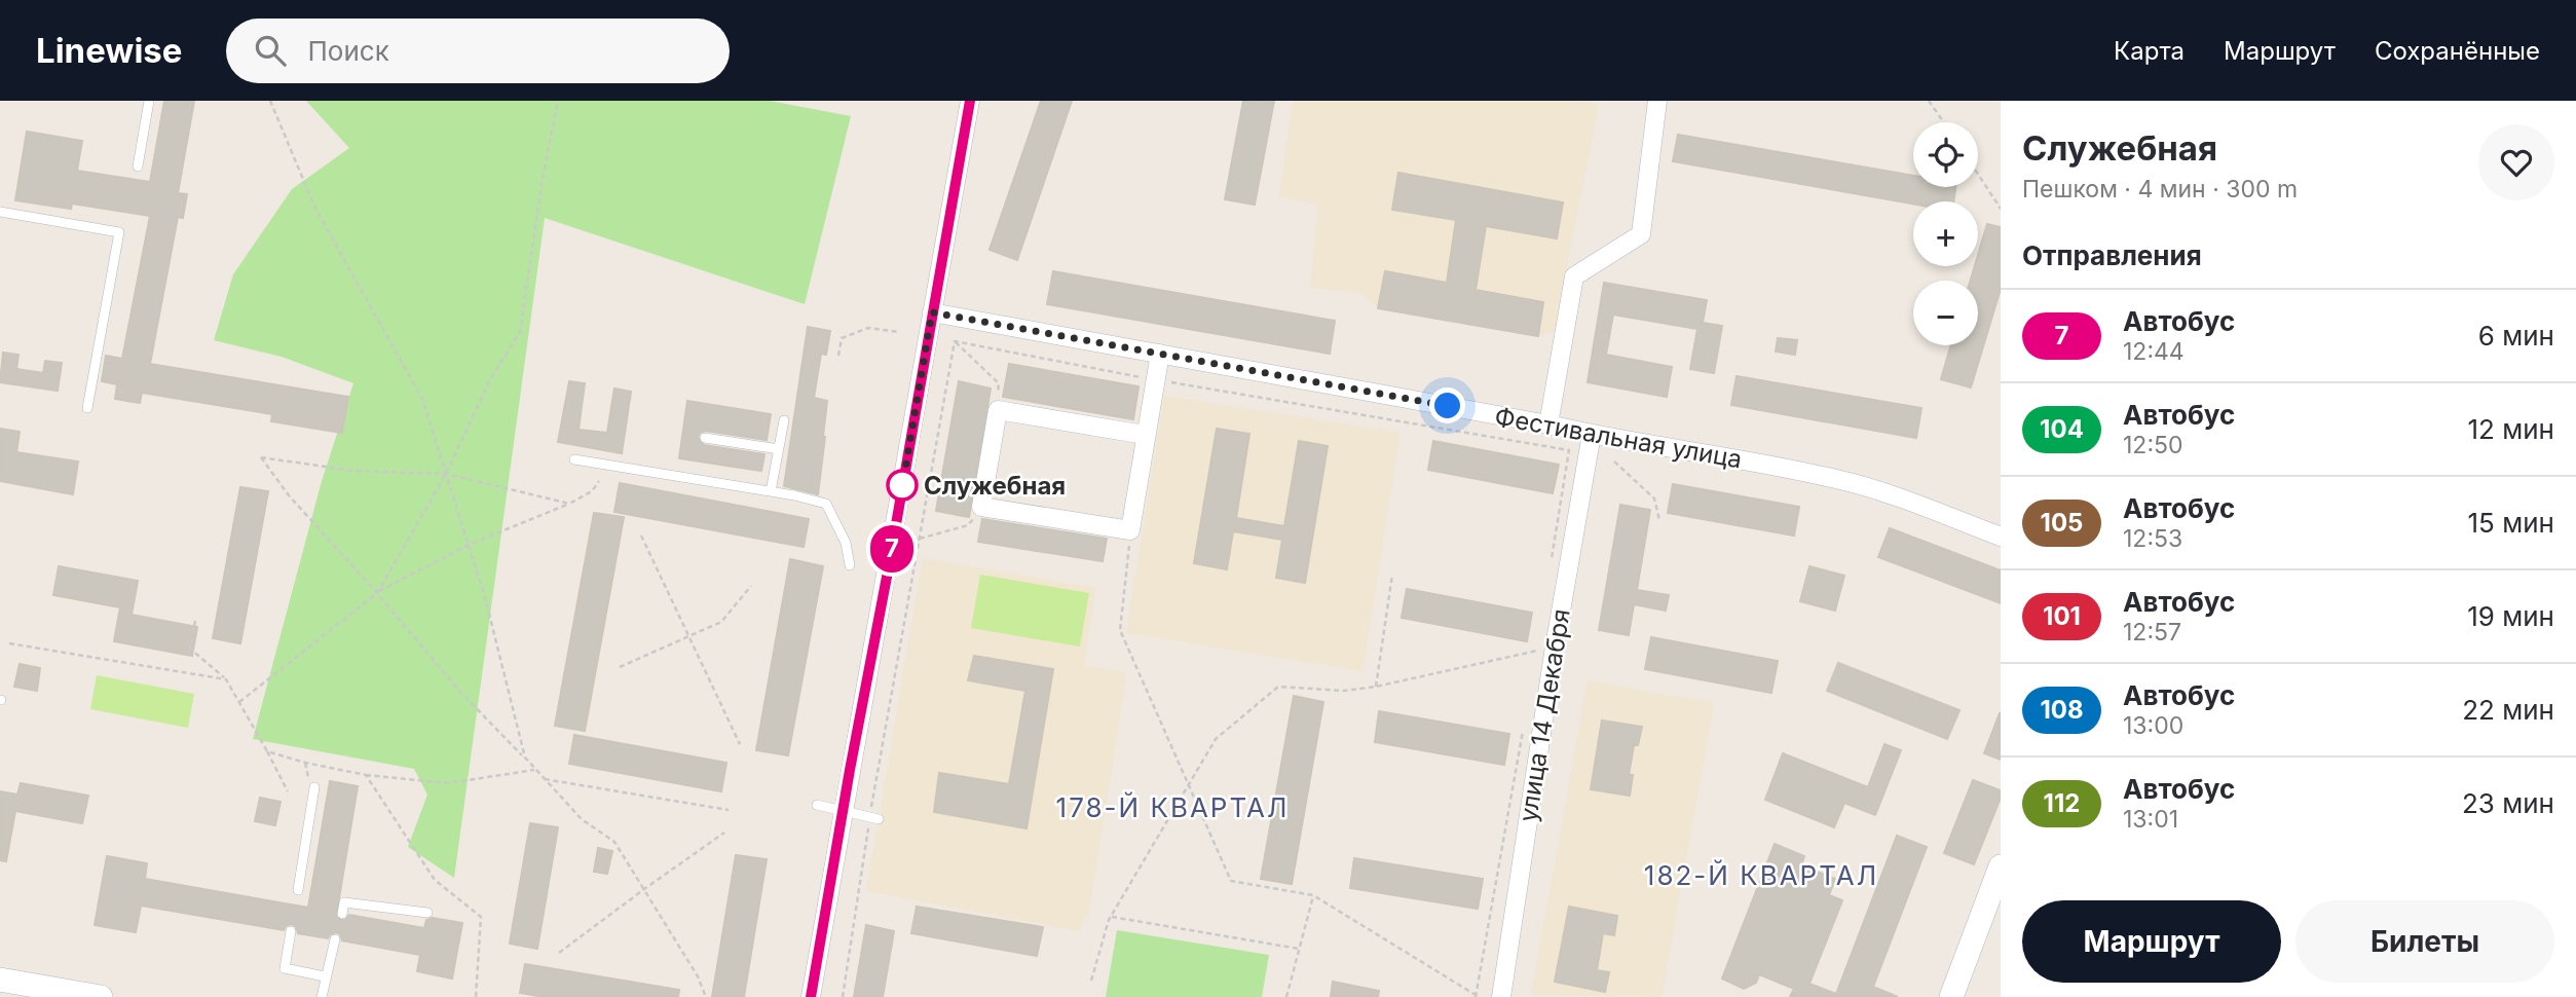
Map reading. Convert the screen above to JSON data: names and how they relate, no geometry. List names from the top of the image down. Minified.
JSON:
{"streets":{"street":["Фестивальная улица","улица 14 Декабря"]},"crossings":[["Фестивальная улица","улица 14 Декабря"]],"districts":["178-Й КВАРТАЛ","182-Й КВАРТАЛ"],"places":["Служебная"],"lines":["bus line 7"],"page":{"header":"Linewise","search":"Поиск","nav":["Карта","Маршрут","Сохранённые"],"on_map":"7","heading":[["Служебная","Пешком · 4 мин · 300 m"],"Отправления"],"map_buttons":["+","−"],"list":[{"mark":"7","name":"Автобус","note":"12:44","value":"6 мин"},{"mark":"104","name":"Автобус","note":"12:50","value":"12 мин"},{"mark":"105","name":"Автобус","note":"12:53","value":"15 мин"},{"mark":"101","name":"Автобус","note":"12:57","value":"19 мин"},{"mark":"108","name":"Автобус","note":"13:00","value":"22 мин"},{"mark":"112","name":"Автобус","note":"13:01","value":"23 мин"}],"buttons":["Маршрут","Билеты"]}}
